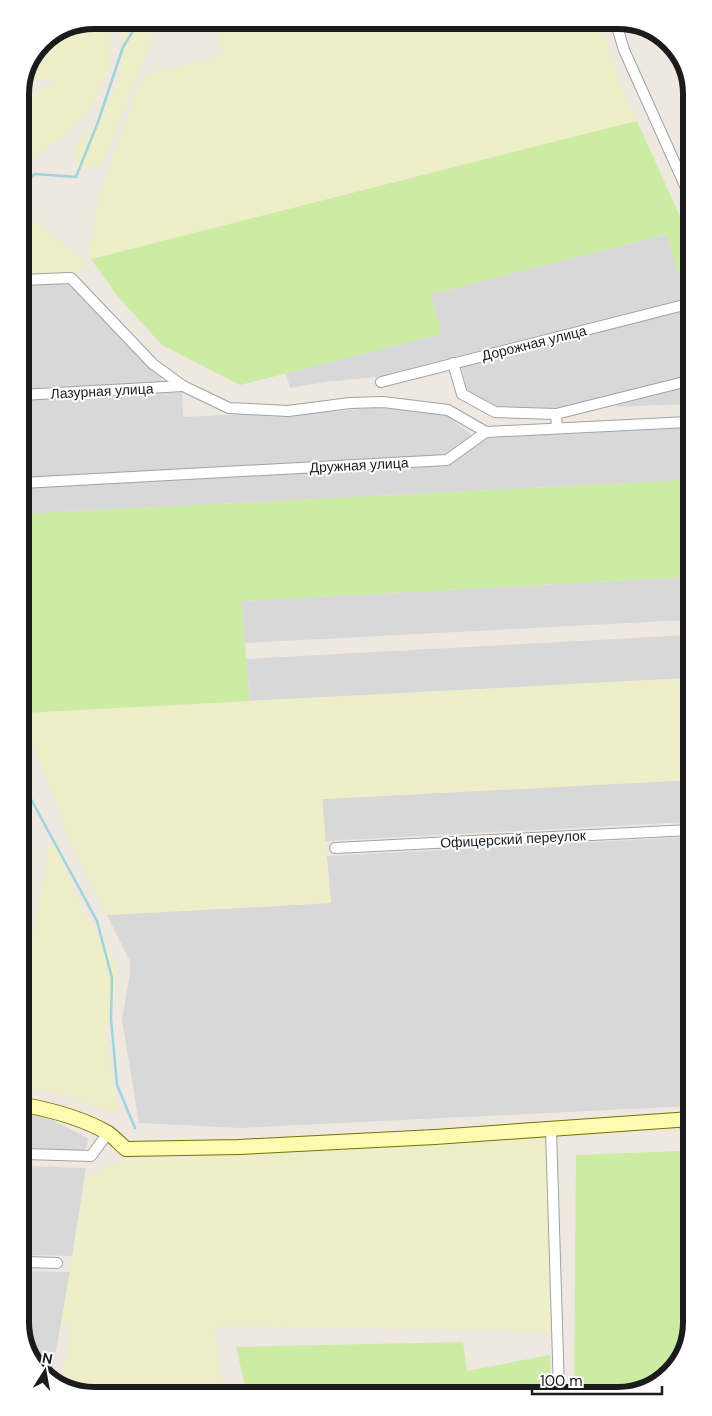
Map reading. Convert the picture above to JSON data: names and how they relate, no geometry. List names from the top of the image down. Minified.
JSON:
{"streets":{"street":["Дорожная улица","Лазурная улица","Дружная улица","Офицерский переулок"]},"scale_bar":"100 m","north":"top"}
